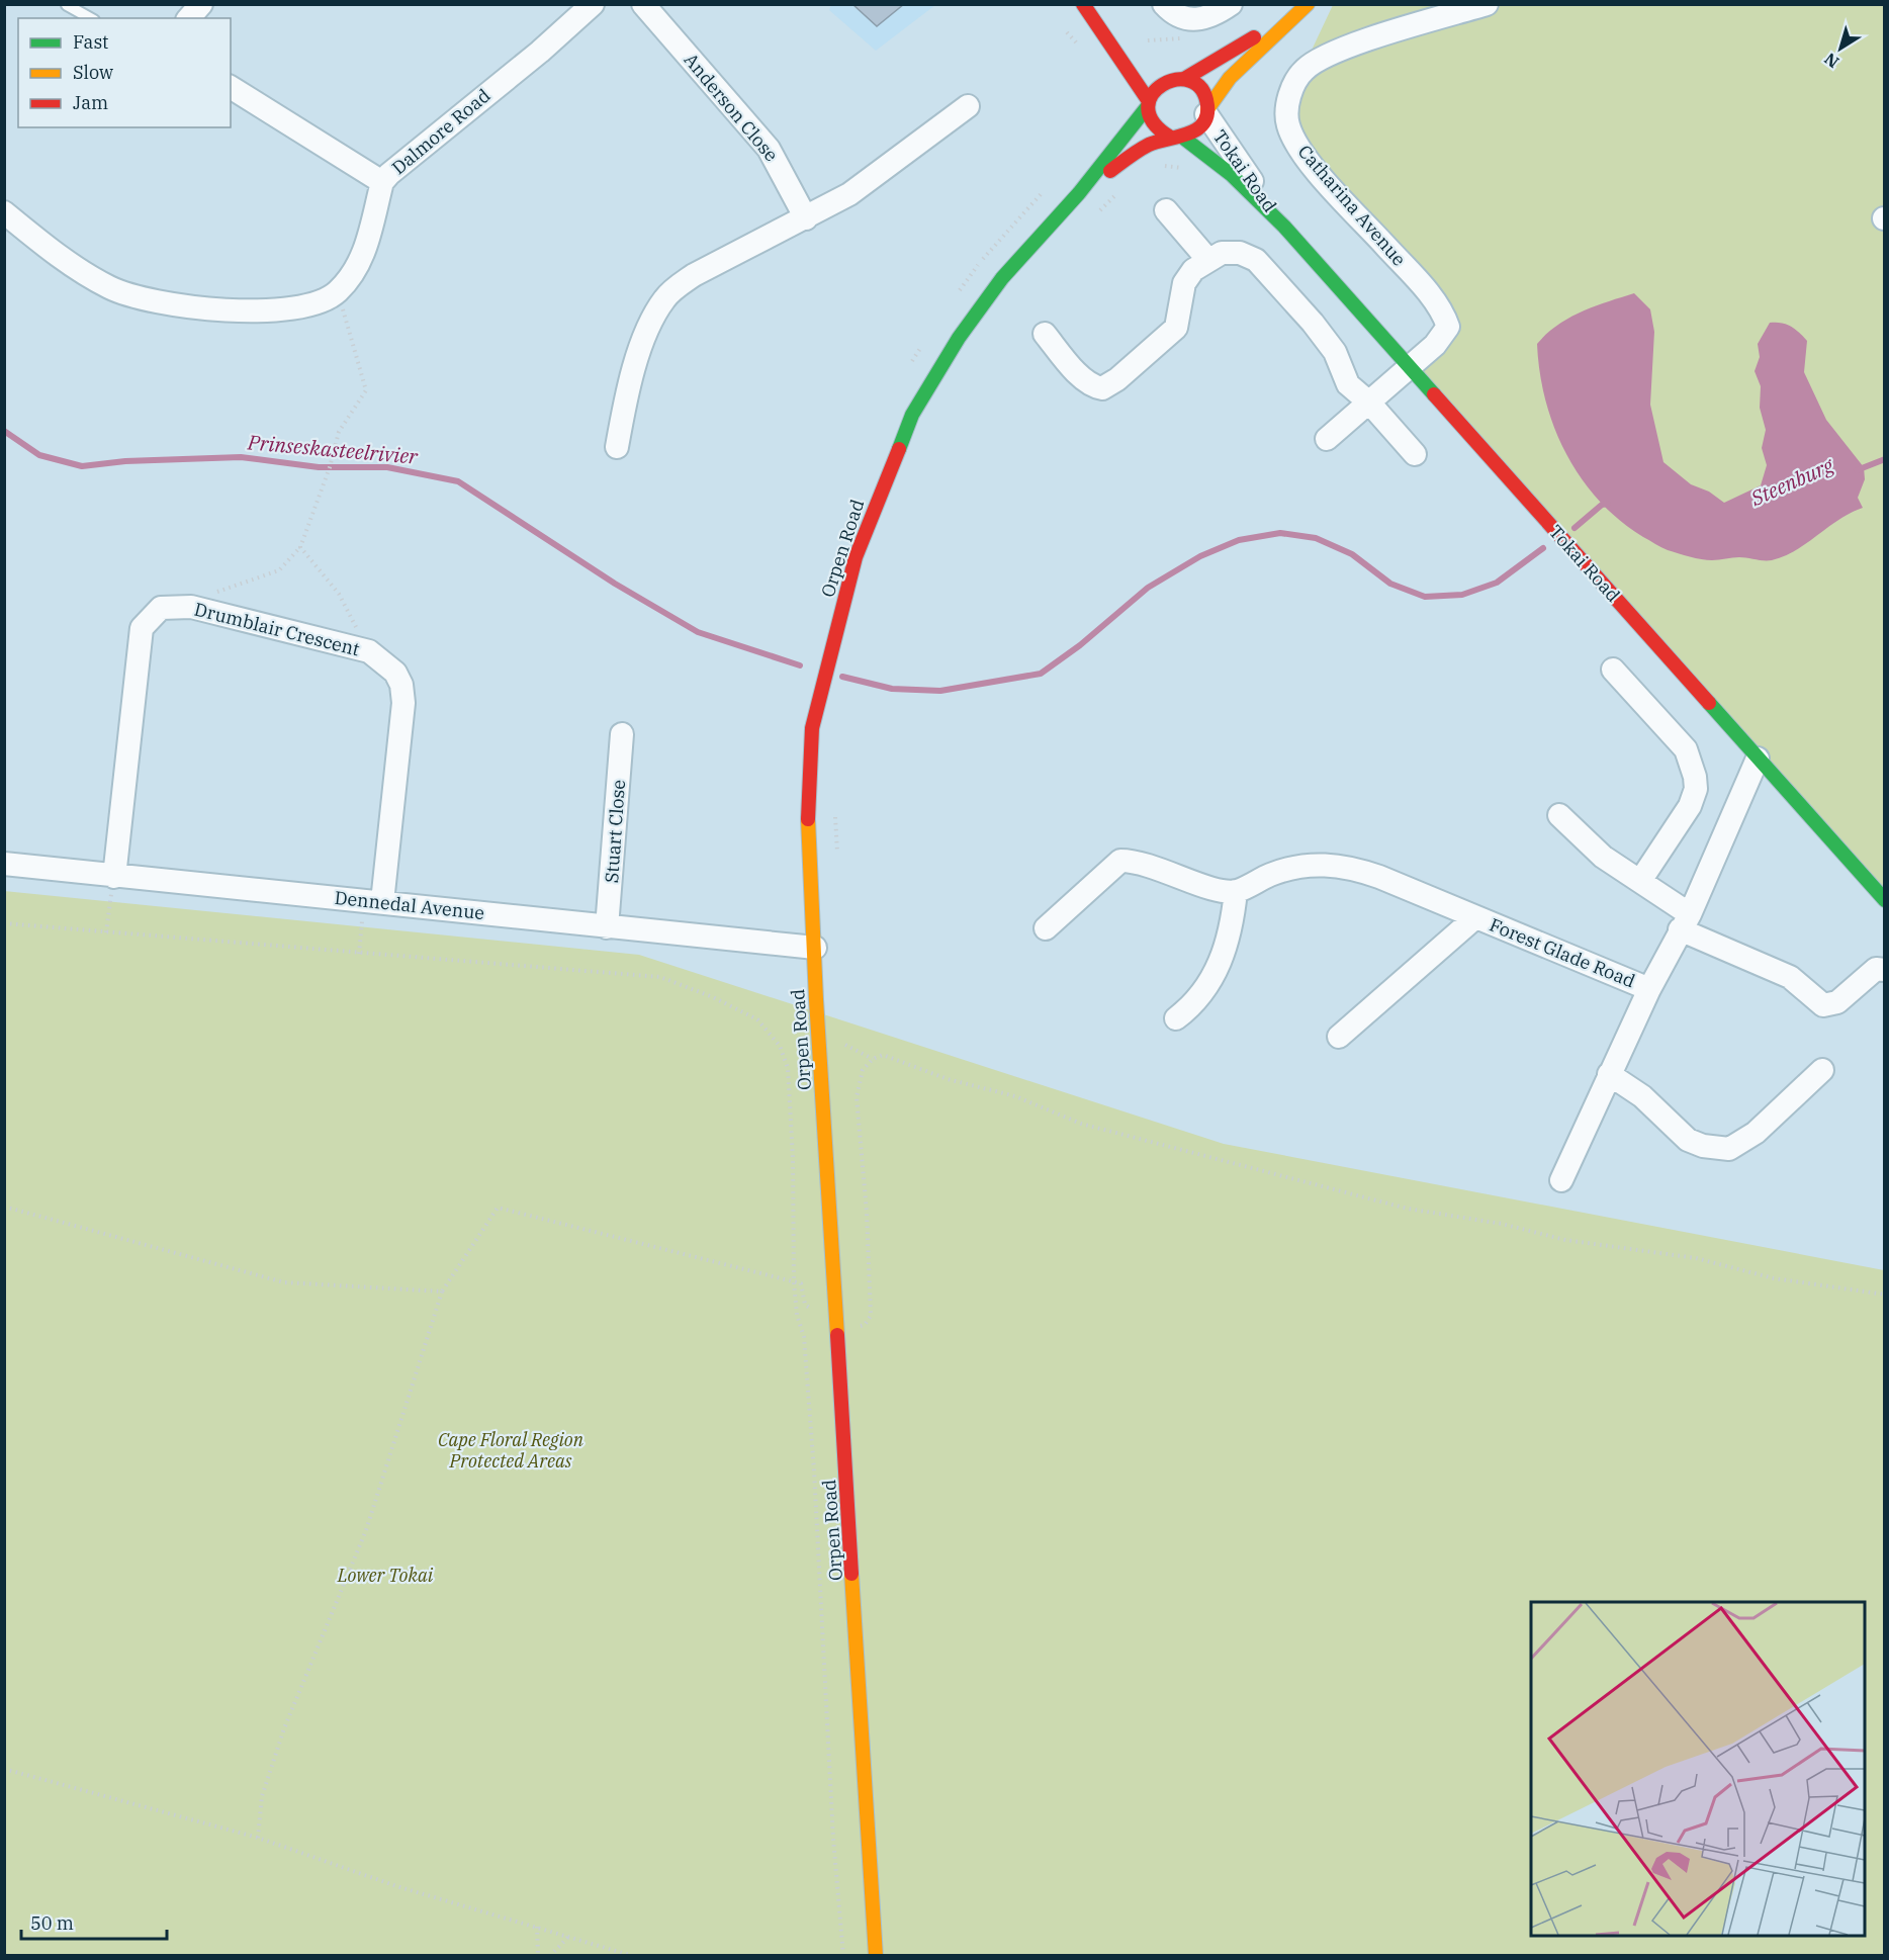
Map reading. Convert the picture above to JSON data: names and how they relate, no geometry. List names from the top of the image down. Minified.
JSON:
{"streets":{"main road":["Tokai Road","Orpen Road"],"street":["Anderson Close","Dalmore Road","Catharina Avenue","Drumblair Crescent","Stuart Close","Dennedal Avenue","Forest Glade Road"]},"crossings":[["Tokai Road","Catharina Avenue"],["Tokai Road","Orpen Road"],["Tokai Road","Forest Glade Road"],["Orpen Road","Dennedal Avenue"],["Drumblair Crescent","Dennedal Avenue"],["Stuart Close","Dennedal Avenue"]],"water":["Prinseskasteelrivier","Steenburg"],"parks":["Cape Floral Region Protected Areas","Lower Tokai"],"legend":["Fast","Slow","Jam"],"scale_bar":"50 m","north":"bottom left"}
